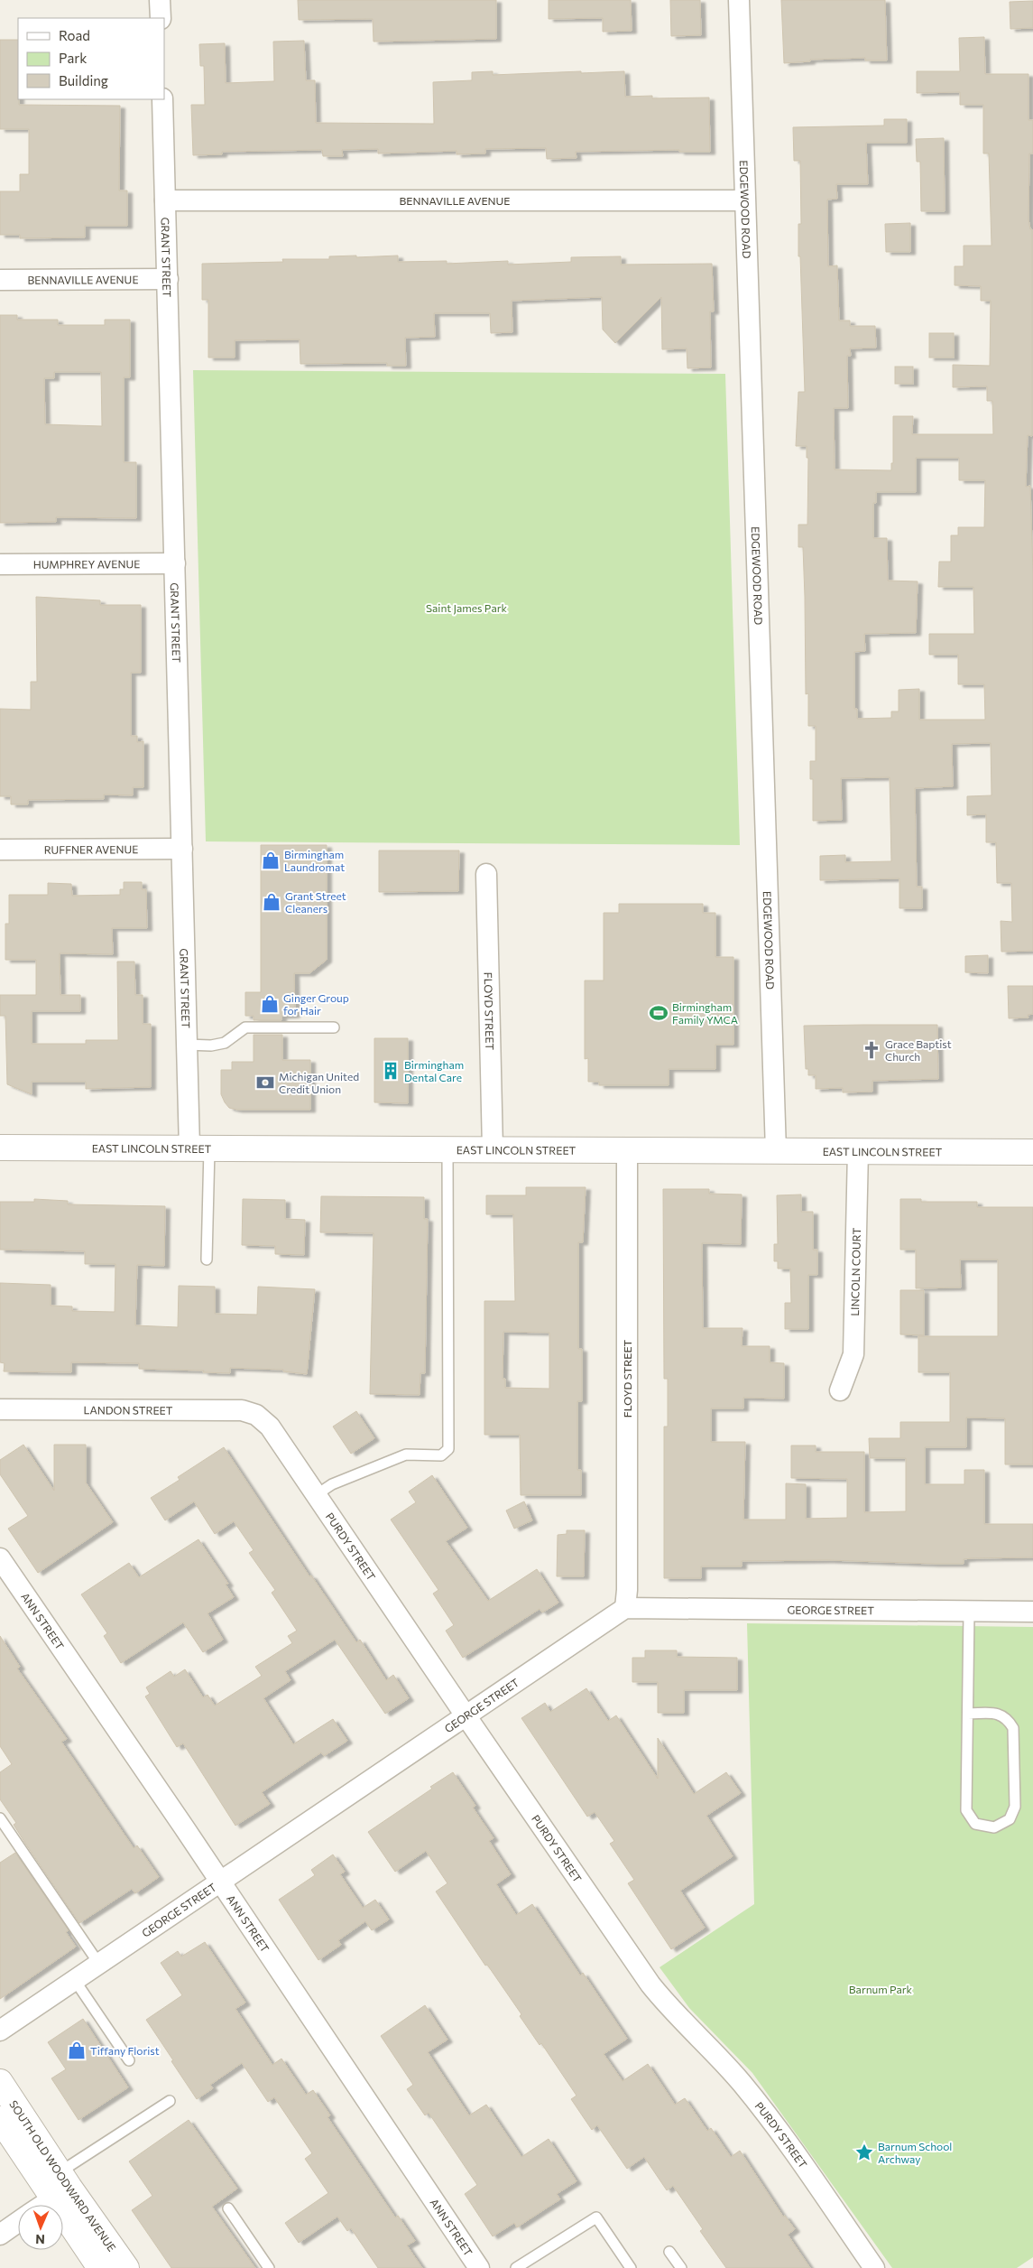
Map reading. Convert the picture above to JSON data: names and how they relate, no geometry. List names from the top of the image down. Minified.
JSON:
{"streets":{"street":["BENNAVILLE AVENUE","EDGEWOOD ROAD","GRANT STREET","HUMPHREY AVENUE","RUFFNER AVENUE","FLOYD STREET","EAST LINCOLN STREET","LINCOLN COURT","LANDON STREET","PURDY STREET","GEORGE STREET","ANN STREET","SOUTH OLD WOODWARD AVENUE"]},"crossings":[["BENNAVILLE AVENUE","EDGEWOOD ROAD"],["BENNAVILLE AVENUE","GRANT STREET"],["EDGEWOOD ROAD","EAST LINCOLN STREET"],["GRANT STREET","HUMPHREY AVENUE"],["GRANT STREET","RUFFNER AVENUE"],["GRANT STREET","EAST LINCOLN STREET"],["FLOYD STREET","EAST LINCOLN STREET"],["FLOYD STREET","GEORGE STREET"],["EAST LINCOLN STREET","LINCOLN COURT"],["LANDON STREET","PURDY STREET"],["PURDY STREET","GEORGE STREET"],["GEORGE STREET","ANN STREET"]],"parks":["Saint James Park","Barnum Park"],"places":{"shop":["Birmingham Laundromat","Grant Street Cleaners","Ginger Group for Hair","Tiffany Florist"],"sports":["Birmingham Family YMCA"],"church":["Grace Baptist Church"],"building":["Birmingham Dental Care"],"bank":["Michigan United Credit Union"],"place":["Barnum School Archway"]},"legend":["Road","Park","Building"],"north":"bottom"}
